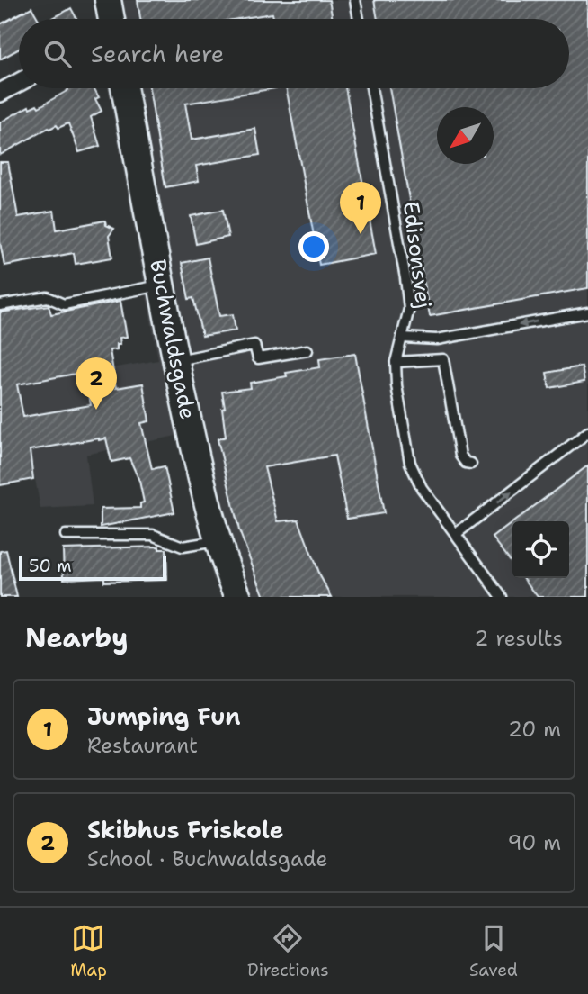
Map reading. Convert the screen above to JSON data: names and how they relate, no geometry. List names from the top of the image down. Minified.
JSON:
{"streets":{"street":["Buchwaldsgade"],"lane":["Edisonsvej"]},"scale_bar":"50 m","north":"bottom left","page":{"search":"Search here","pins":["1","2"],"scale":"50 m","heading":["Nearby","2 results"],"list":[{"mark":"1","name":"Jumping Fun","note":"Restaurant","value":"20 m"},{"mark":"2","name":"Skibhus Friskole","note":"School · Buchwaldsgade","value":"90 m"}],"nav":["Map","Directions","Saved"]}}
